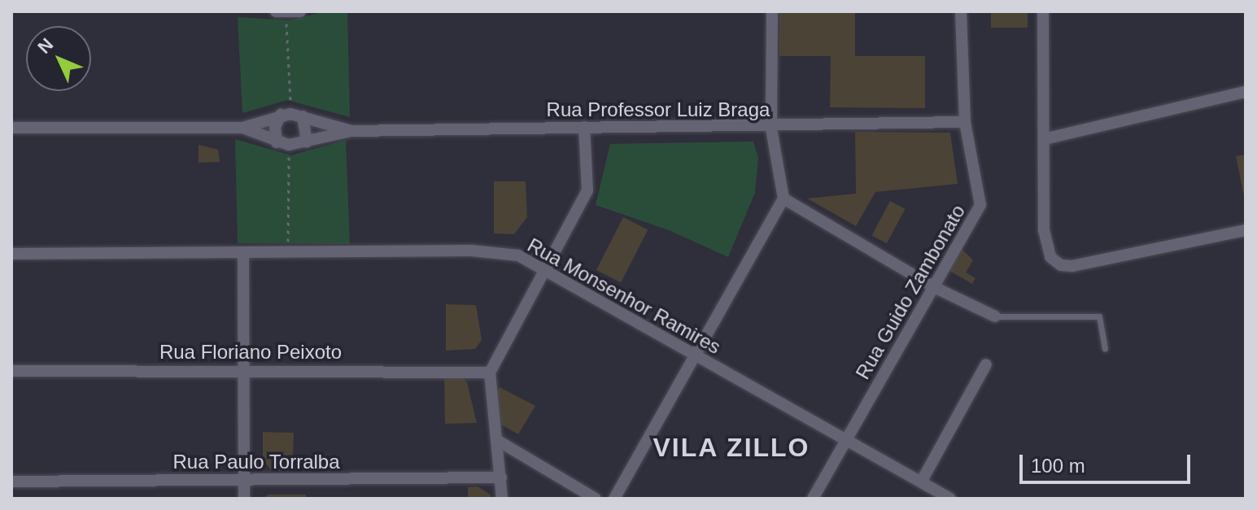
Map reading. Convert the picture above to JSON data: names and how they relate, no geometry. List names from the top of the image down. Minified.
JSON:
{"streets":{"street":["Rua Professor Luiz Braga","Rua Guido Zambonato","Rua Monsenhor Ramires","Rua Floriano Peixoto","Rua Paulo Torralba"]},"crossings":[["Rua Professor Luiz Braga","Rua Guido Zambonato"],["Rua Guido Zambonato","Rua Monsenhor Ramires"]],"districts":["VILA ZILLO"],"scale_bar":"100 m","north":"top left"}
